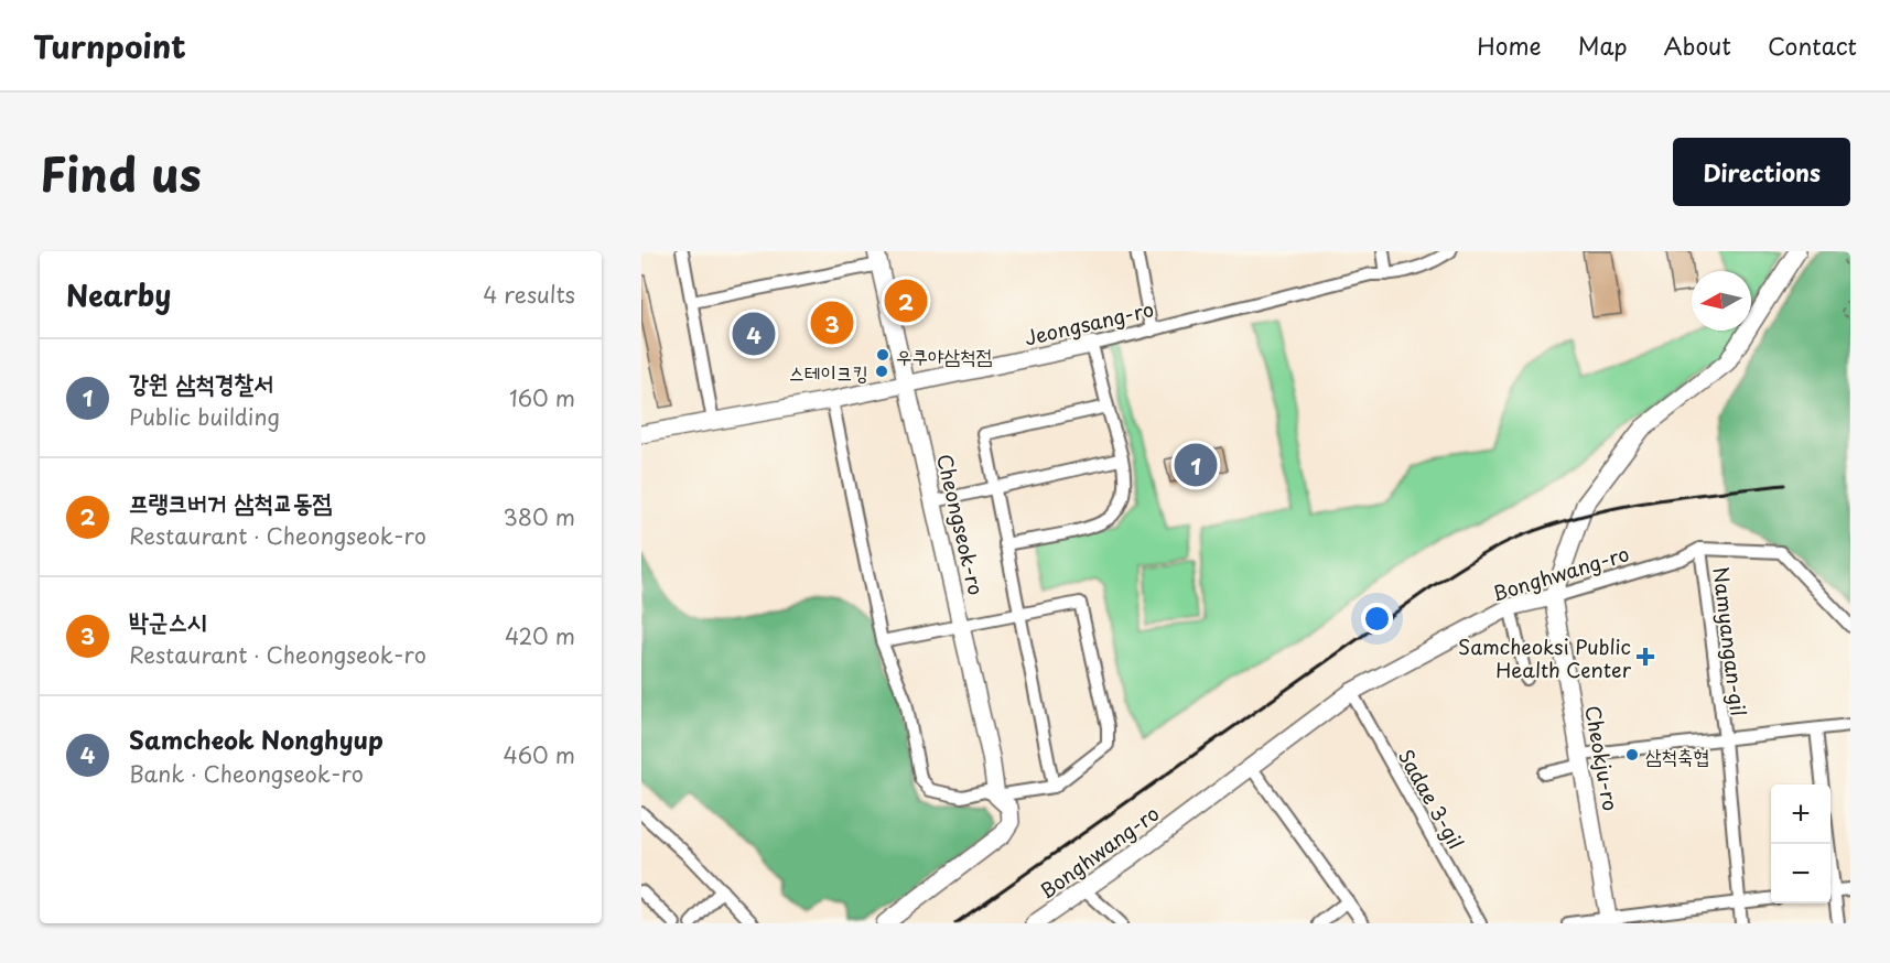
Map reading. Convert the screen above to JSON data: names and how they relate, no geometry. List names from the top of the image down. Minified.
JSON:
{"streets":{"street":["Jeongsang-ro","Cheongseok-ro","Bonghwang-ro","Namyangan-gil","Cheokju-ro","Sadae 3-gil"]},"crossings":[["Jeongsang-ro","Cheongseok-ro"],["Bonghwang-ro","Namyangan-gil"],["Bonghwang-ro","Cheokju-ro"],["Bonghwang-ro","Sadae 3-gil"],["Namyangan-gil","Cheokju-ro"]],"places":{"other":["우쿠야삼척점","스테이크킹","삼척축협"],"health":["Samcheoksi Public Health Center"]},"north":"left","page":{"header":"Turnpoint","nav":["Home","Map","About","Contact"],"title":"Find us","buttons":"Directions","heading":["Nearby","4 results"],"pins":["2","3","4","1"],"list":[{"mark":"1","name":"강원 삼척경찰서","note":"Public building","value":"160 m"},{"mark":"2","name":"프랭크버거 삼척교동점","note":"Restaurant · Cheongseok-ro","value":"380 m"},{"mark":"3","name":"박군스시","note":"Restaurant · Cheongseok-ro","value":"420 m"},{"mark":"4","name":"Samcheok Nonghyup","note":"Bank · Cheongseok-ro","value":"460 m"}],"map_buttons":["+","−"]}}
